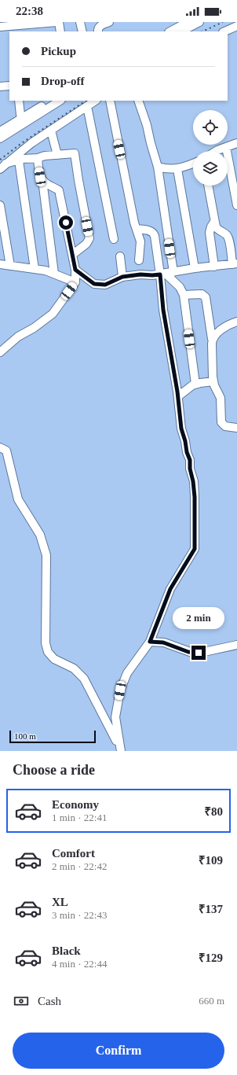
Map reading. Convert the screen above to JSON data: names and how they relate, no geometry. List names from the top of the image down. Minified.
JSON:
{"scale_bar":"100 m","page":{"status":"22:38","banner":["Pickup","Drop-off"],"bubble":"2 min","scale":"100 m","heading":"Choose a ride","list":[{"name":"Economy","note":"1 min · 22:41","value":"₹80"},{"name":"Comfort","note":"2 min · 22:42","value":"₹109"},{"name":"XL","note":"3 min · 22:43","value":"₹137"},{"name":"Black","note":"4 min · 22:44","value":"₹129"}],"pay":["Cash","660 m"],"buttons":"Confirm"}}
